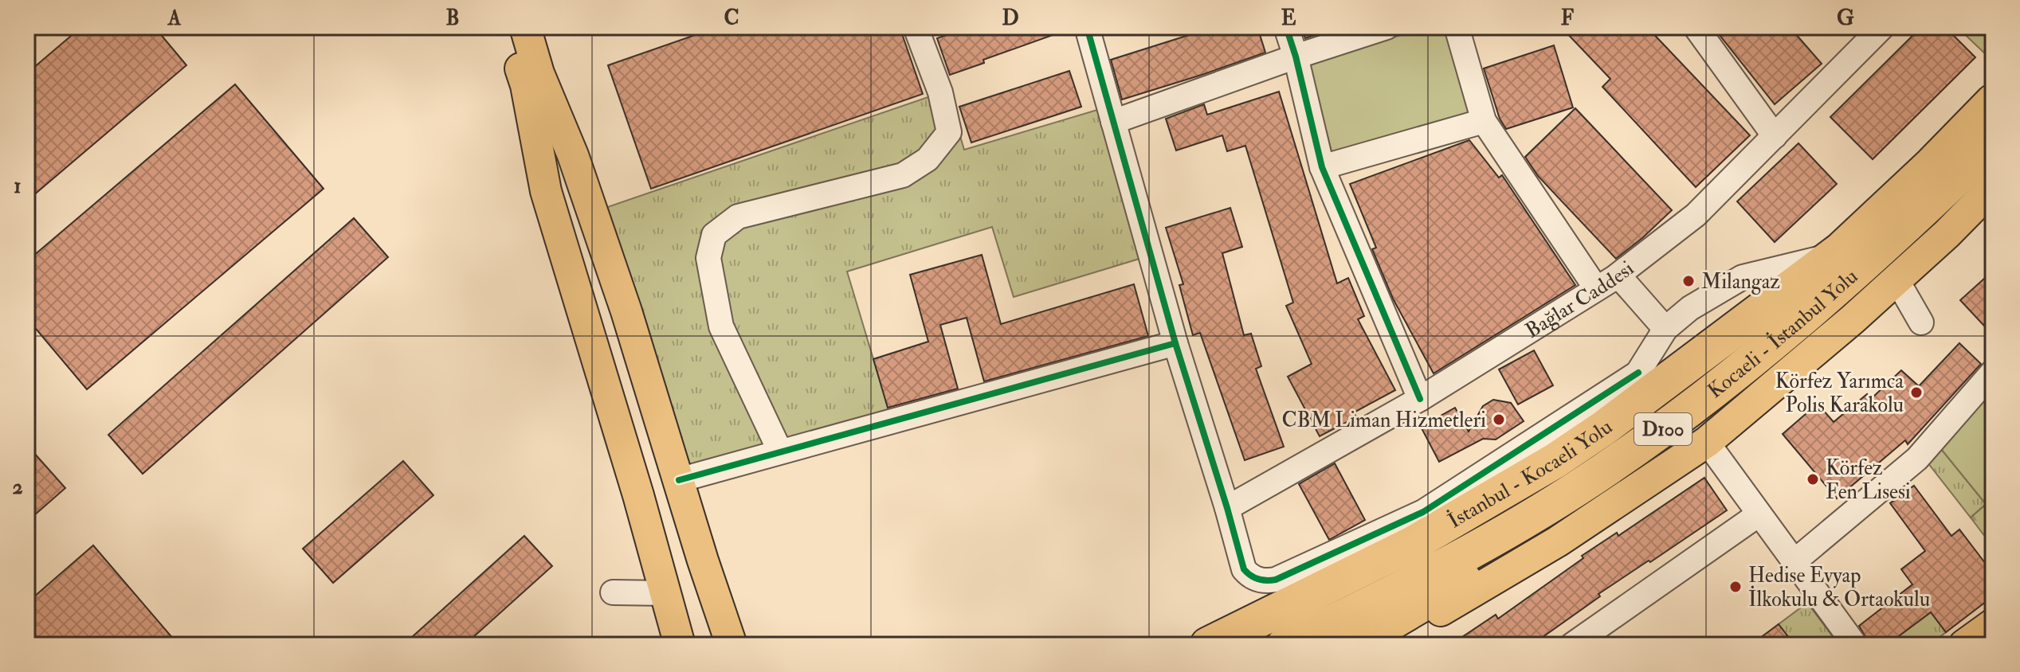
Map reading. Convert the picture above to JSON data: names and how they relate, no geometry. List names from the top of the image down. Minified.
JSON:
{"streets":{"highway":["Kocaeli - İstanbul Yolu","D100","İstanbul - Kocaeli Yolu"],"street":["Bağlar Caddesi"]},"places":["Milangaz","Körfez Yarımca Polis Karakolu","CBM Liman Hizmetleri","Körfez Fen Lisesi","Hedise Evyap İlkokulu & Ortaokulu"],"grid":{"columns":["A","B","C","D","E","F","G"],"rows":["1","2"]}}
